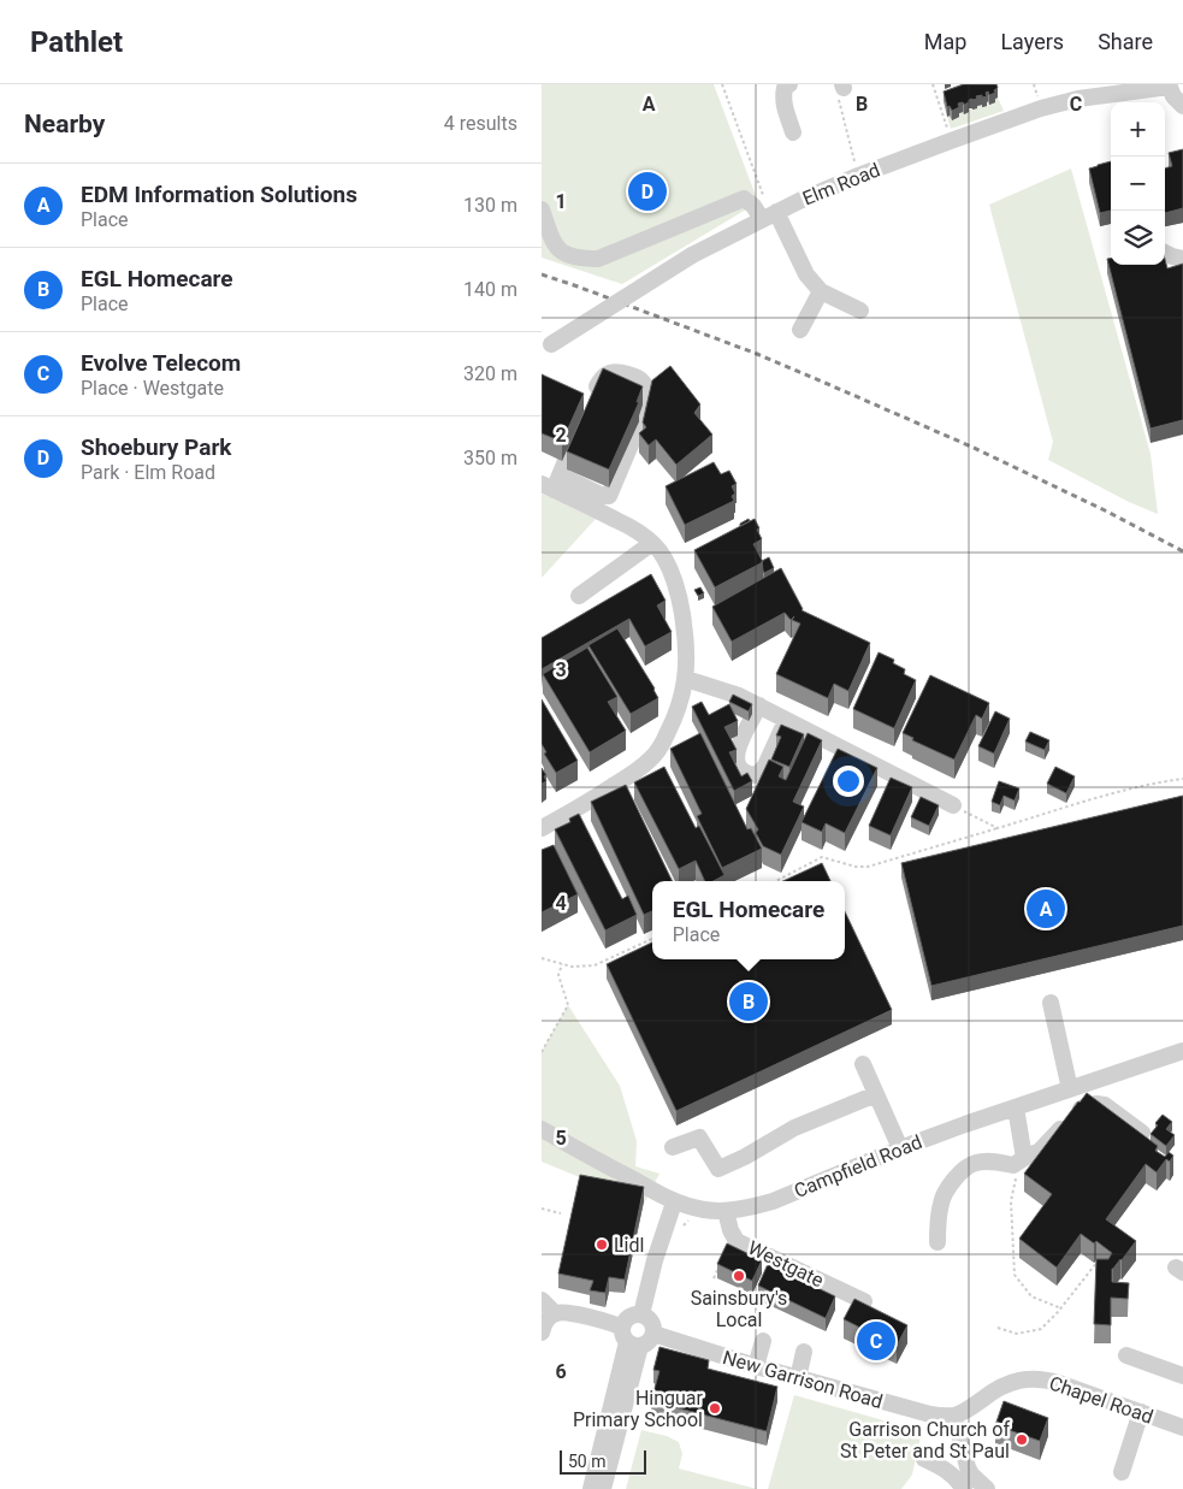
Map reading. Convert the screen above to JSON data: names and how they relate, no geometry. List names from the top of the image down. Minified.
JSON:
{"streets":{"street":["Elm Road","Campfield Road","Westgate","New Garrison Road","Chapel Road"]},"crossings":[["Campfield Road","Westgate"],["New Garrison Road","Chapel Road"]],"places":["Lidl","Sainsbury's Local","Hinguar Primary School","Garrison Church of St Peter and St Paul"],"scale_bar":"50 m","page":{"header":"Pathlet","nav":["Map","Layers","Share"],"heading":["Nearby","4 results"],"map_buttons":["+","−"],"list":[{"mark":"A","name":"EDM Information Solutions","note":"Place","value":"130 m"},{"mark":"B","name":"EGL Homecare","note":"Place","value":"140 m"},{"mark":"C","name":"Evolve Telecom","note":"Place · Westgate","value":"320 m"},{"mark":"D","name":"Shoebury Park","note":"Park · Elm Road","value":"350 m"}],"pins":["D","A","B","C"],"popup":["EGL Homecare","Place"],"scale":"50 m"},"grid":{"columns":["A","B","C"],"rows":["1","2","3","4","5","6"]}}
